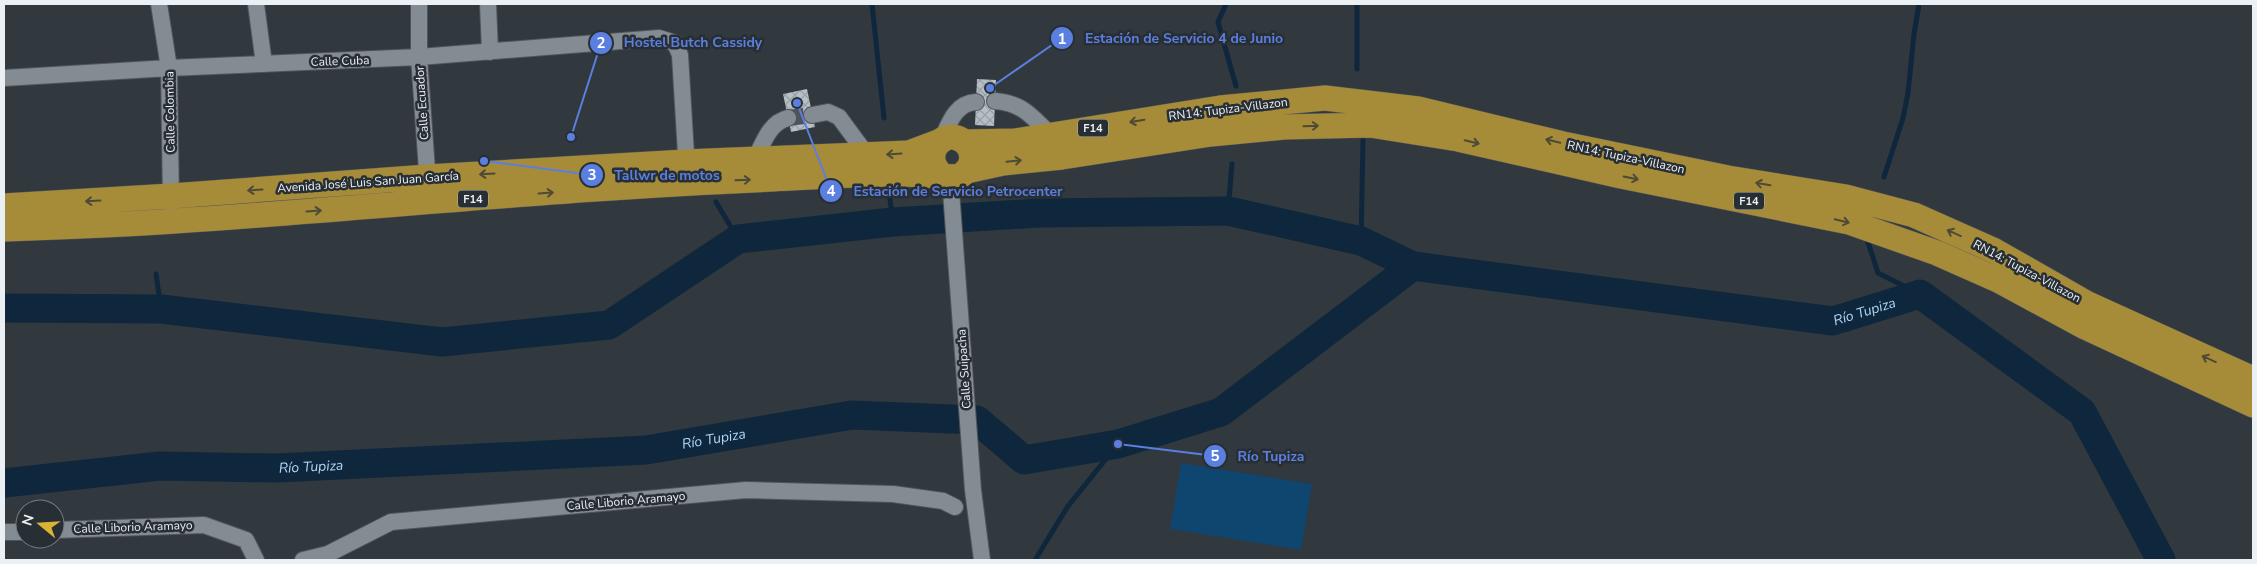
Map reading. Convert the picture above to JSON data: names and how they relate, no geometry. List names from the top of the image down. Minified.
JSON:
{"streets":{"highway":["RN14: Tupiza-Villazon","F14","Avenida José Luis San Juan García"],"street":["Calle Cuba","Calle Ecuador","Calle Colombia","Calle Suipacha","Calle Liborio Aramayo"]},"crossings":[["Calle Cuba","Calle Ecuador"],["Calle Cuba","Calle Colombia"],["Calle Cuba","Avenida José Luis San Juan García"],["Calle Ecuador","Avenida José Luis San Juan García"],["RN14: Tupiza-Villazon","Avenida José Luis San Juan García"],["RN14: Tupiza-Villazon","Calle Suipacha"],["Calle Colombia","Avenida José Luis San Juan García"],["Avenida José Luis San Juan García","Calle Suipacha"]],"water":["Río Tupiza"],"places":["Estación de Servicio 4 de Junio","Estación de Servicio Petrocenter","Hostel Butch Cassidy","Tallwr de motos","Río Tupiza"],"north":"left"}
